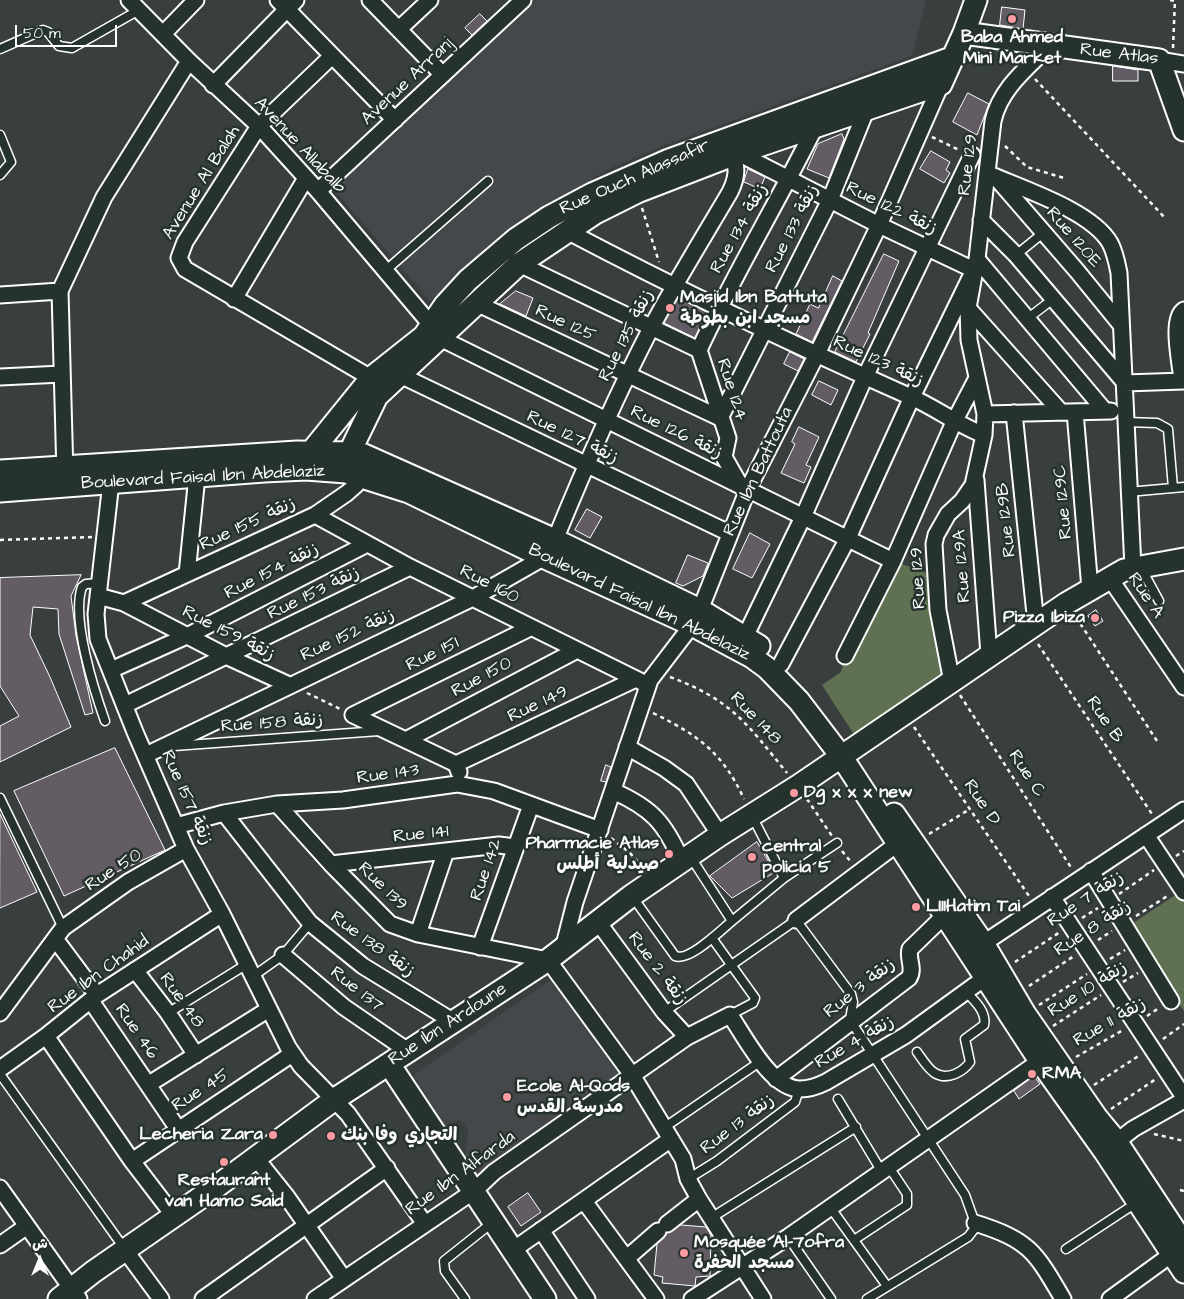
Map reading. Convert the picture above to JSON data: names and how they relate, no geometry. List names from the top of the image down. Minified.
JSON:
{"streets":{"street":["Rue Atlas","Avenue Arranj","Avenue Allabalb","Rue 129","Rue Ouch Alassafir","Avenue Al Balah","Rue 122 زنقة","Rue 134 زنقة","Rue 133 زنقة","Rue 120E","Rue 125","Rue 135 زنقة","Rue 123 زنقة","Rue 124","Rue 126 زنقة","Rue 127 زنقة","Rue Ibn Battouta","Boulevard Faisal Ibn Abdelaziz","Rue 129C","Rue 129B","Rue 155 زنقة","Rue 129A","Rue 154 زنقة","Rue 160","Rue 153 زنقة","Rue A","Rue 159 زنقة","Rue 152 زنقة","Rue 151","Rue 150","Rue 149","Rue 143","Rue 157 زنقة","Rue 141","Rue 142","Rue 50","Rue 139","Rue 138 زنقة","Rue 2 زنقة","Rue Ibn Chahid","Rue 3 زنقة","Rue 137","Rue 48","Rue Ibn Ardoune","Rue 46","Rue 4 زنقة","Rue 45","Rue Ibn Alfarda"],"lane":["Rue 158 زنقة","Rue 13 زنقة"],"path":["Rue 148","Rue B","Rue C","Rue D","Rue 7 زنقة","Rue 8 زنقة","Rue 10 زنقة","Rue 11 زنقة"]},"crossings":[["Rue Atlas","Rue 129"],["Rue Atlas","Rue Ibn Battouta"],["Avenue Arranj","Avenue Allabalb"],["Avenue Allabalb","Rue Ouch Alassafir"],["Avenue Allabalb","Avenue Al Balah"],["Avenue Allabalb","Rue 126 زنقة"],["Rue 129","Rue 122 زنقة"],["Rue 129","Rue 120E"],["Rue 129","Rue 123 زنقة"],["Rue 129","Rue 129A"],["Rue 129","Rue C"],["Rue 129","Rue Ibn Ardoune"],["Rue Ouch Alassafir","Rue 122 زنقة"],["Rue Ouch Alassafir","Rue 134 زنقة"],["Rue Ouch Alassafir","Rue 133 زنقة"],["Rue Ouch Alassafir","Rue 125"],["Rue Ouch Alassafir","Rue 135 زنقة"],["Rue Ouch Alassafir","Rue 123 زنقة"],["Rue Ouch Alassafir","Rue 124"],["Rue Ouch Alassafir","Rue 126 زنقة"],["Rue Ouch Alassafir","Rue 127 زنقة"],["Rue Ouch Alassafir","Rue Ibn Battouta"],["Rue Ouch Alassafir","Boulevard Faisal Ibn Abdelaziz"],["Rue Ouch Alassafir","Rue 155 زنقة"],["Rue 122 زنقة","Rue 134 زنقة"],["Rue 122 زنقة","Rue 133 زنقة"],["Rue 122 زنقة","Rue 135 زنقة"],["Rue 122 زنقة","Rue Ibn Battouta"],["Rue 134 زنقة","Rue 123 زنقة"],["Rue 134 زنقة","Rue 124"],["Rue 133 زنقة","Rue 125"],["Rue 133 زنقة","Rue 123 زنقة"],["Rue 133 زنقة","Rue 124"],["Rue 125","Rue 135 زنقة"],["Rue 125","Rue 124"],["Rue 135 زنقة","Rue 123 زنقة"],["Rue 135 زنقة","Rue 124"],["Rue 135 زنقة","Rue 126 زنقة"],["Rue 135 زنقة","Rue 127 زنقة"],["Rue 135 زنقة","Boulevard Faisal Ibn Abdelaziz"],["Rue 135 زنقة","Rue 152 زنقة"],["Rue 123 زنقة","Rue Ibn Battouta"],["Rue 124","Rue 126 زنقة"],["Rue 124","Rue Ibn Battouta"],["Rue 126 زنقة","Rue Ibn Battouta"],["Rue 127 زنقة","Rue Ibn Battouta"],["Rue Ibn Battouta","Boulevard Faisal Ibn Abdelaziz"],["Rue Ibn Battouta","Rue 160"],["Rue Ibn Battouta","Rue 149"],["Rue Ibn Battouta","Rue 148"],["Rue Ibn Battouta","Rue 143"],["Rue Ibn Battouta","Rue 139"],["Rue Ibn Battouta","Rue Ibn Ardoune"],["Boulevard Faisal Ibn Abdelaziz","Rue 155 زنقة"],["Boulevard Faisal Ibn Abdelaziz","Rue 152 زنقة"],["Boulevard Faisal Ibn Abdelaziz","Rue 157 زنقة"],["Boulevard Faisal Ibn Abdelaziz","Rue 7 زنقة"],["Boulevard Faisal Ibn Abdelaziz","Rue 8 زنقة"],["Boulevard Faisal Ibn Abdelaziz","Rue 3 زنقة"],["Boulevard Faisal Ibn Abdelaziz","Rue 10 زنقة"],["Boulevard Faisal Ibn Abdelaziz","Rue 11 زنقة"],["Boulevard Faisal Ibn Abdelaziz","Rue Ibn Ardoune"],["Boulevard Faisal Ibn Abdelaziz","Rue 4 زنقة"],["Rue 129C","Rue Ibn Ardoune"],["Rue 129B","Rue B"],["Rue 129B","Rue Ibn Ardoune"],["Rue 155 زنقة","Rue 160"],["Rue 155 زنقة","Rue 159 زنقة"],["Rue 129A","Rue Ibn Ardoune"],["Rue 154 زنقة","Rue 160"],["Rue 154 زنقة","Rue 159 زنقة"],["Rue 154 زنقة","Rue 157 زنقة"],["Rue 160","Rue 153 زنقة"],["Rue 160","Rue 152 زنقة"],["Rue 160","Rue 151"],["Rue 160","Rue 150"],["Rue 160","Rue 149"],["Rue 160","Rue 148"],["Rue 153 زنقة","Rue 159 زنقة"],["Rue 153 زنقة","Rue 157 زنقة"],["Rue A","Rue Ibn Ardoune"],["Rue 159 زنقة","Rue 152 زنقة"],["Rue 159 زنقة","Rue 157 زنقة"],["Rue 152 زنقة","Rue 158 زنقة"],["Rue 152 زنقة","Rue 157 زنقة"],["Rue 149","Rue 148"],["Rue 148","Rue Ibn Ardoune"],["Rue B","Rue Ibn Ardoune"],["Rue C","Rue Ibn Ardoune"],["Rue 143","Rue 157 زنقة"],["Rue 143","Rue 142"],["Rue 143","Rue 139"],["Rue 143","Rue 138 زنقة"],["Rue 157 زنقة","Rue 50"],["Rue 157 زنقة","Rue Ibn Chahid"],["Rue 157 زنقة","Rue Ibn Ardoune"],["Rue 157 زنقة","Rue 45"],["Rue 157 زنقة","Rue Ibn Alfarda"],["Rue D","Rue Ibn Ardoune"],["Rue 141","Rue 142"],["Rue 141","Rue 139"],["Rue 142","Rue 139"],["Rue 50","Rue 46"],["Rue 139","Rue Ibn Ardoune"],["Rue 7 زنقة","Rue 4 زنقة"],["Rue 138 زنقة","Rue Ibn Ardoune"],["Rue 2 زنقة","Rue Ibn Ardoune"],["Rue 2 زنقة","Rue Ibn Alfarda"],["Rue Ibn Chahid","Rue 48"],["Rue Ibn Chahid","Rue 46"],["Rue 137","Rue Ibn Ardoune"],["Rue 46","Rue 45"],["Rue 4 زنقة","Rue 13 زنقة"]],"places":["Baba Ahmed Mini Market","Masjid Ibn Battuta مسجد ابن بطوطة","Pizza Ibiza","Dg x x x new","Pharmacie Atlas صيدلية أطلس","central policia 5","LI11Hatim Tai","RMA","Ecole Al-Qods مدرسة القدس","Lecheria Zara","التجاري وفا بنك","Restaurant van Hamo Said","Mosquée Al-7ofra مسجد الحفرة"],"scale_bar":"50 m","north":"top"}
